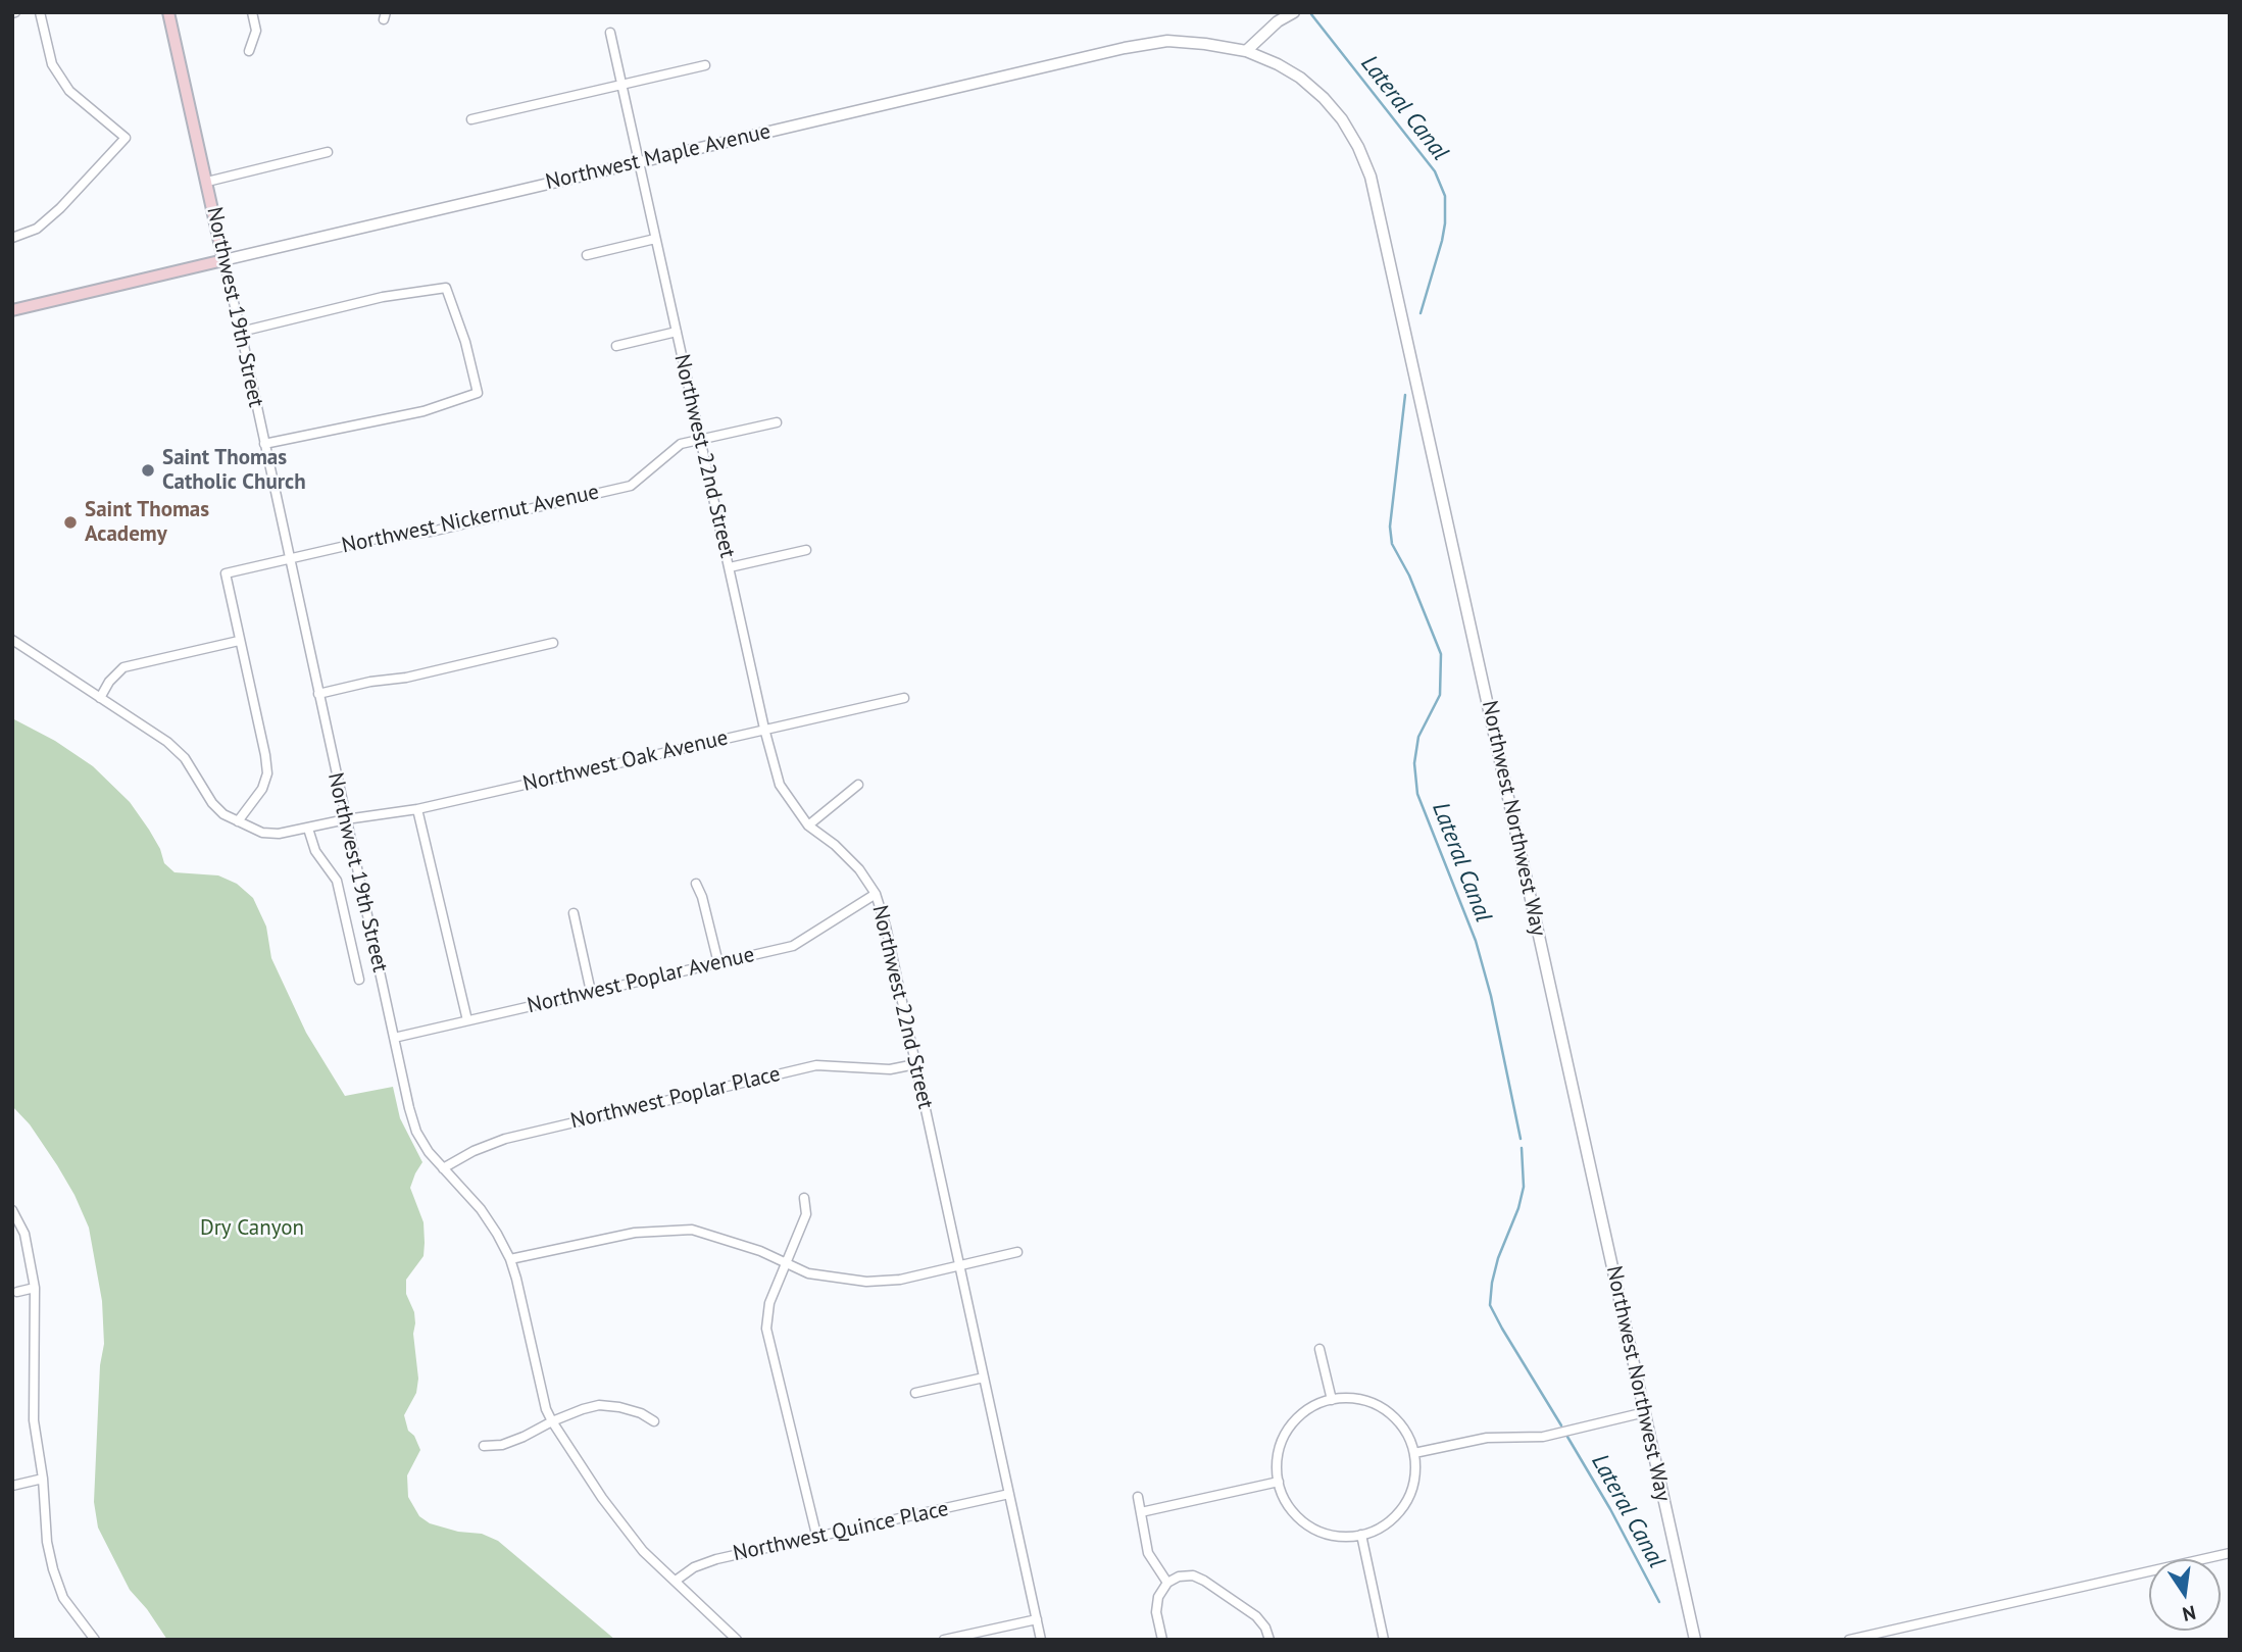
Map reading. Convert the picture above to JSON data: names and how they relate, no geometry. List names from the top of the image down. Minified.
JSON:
{"streets":{"main road":["Northwest Maple Avenue","Northwest 19th Street"],"street":["Northwest 22nd Street","Northwest Nickernut Avenue","Northwest Oak Avenue","Northwest Northwest Way","Northwest Poplar Avenue","Northwest Poplar Place","Northwest Quince Place"]},"crossings":[["Northwest Maple Avenue","Northwest 19th Street"],["Northwest Maple Avenue","Northwest 22nd Street"],["Northwest Maple Avenue","Northwest Northwest Way"],["Northwest 19th Street","Northwest Nickernut Avenue"],["Northwest 19th Street","Northwest Oak Avenue"],["Northwest 19th Street","Northwest Poplar Avenue"],["Northwest 19th Street","Northwest Poplar Place"],["Northwest 19th Street","Northwest Quince Place"],["Northwest 22nd Street","Northwest Nickernut Avenue"],["Northwest 22nd Street","Northwest Oak Avenue"],["Northwest 22nd Street","Northwest Poplar Avenue"],["Northwest 22nd Street","Northwest Poplar Place"],["Northwest 22nd Street","Northwest Quince Place"]],"water":["Lateral Canal"],"parks":["Dry Canyon"],"places":["Saint Thomas Catholic Church","Saint Thomas Academy"],"north":"bottom"}
